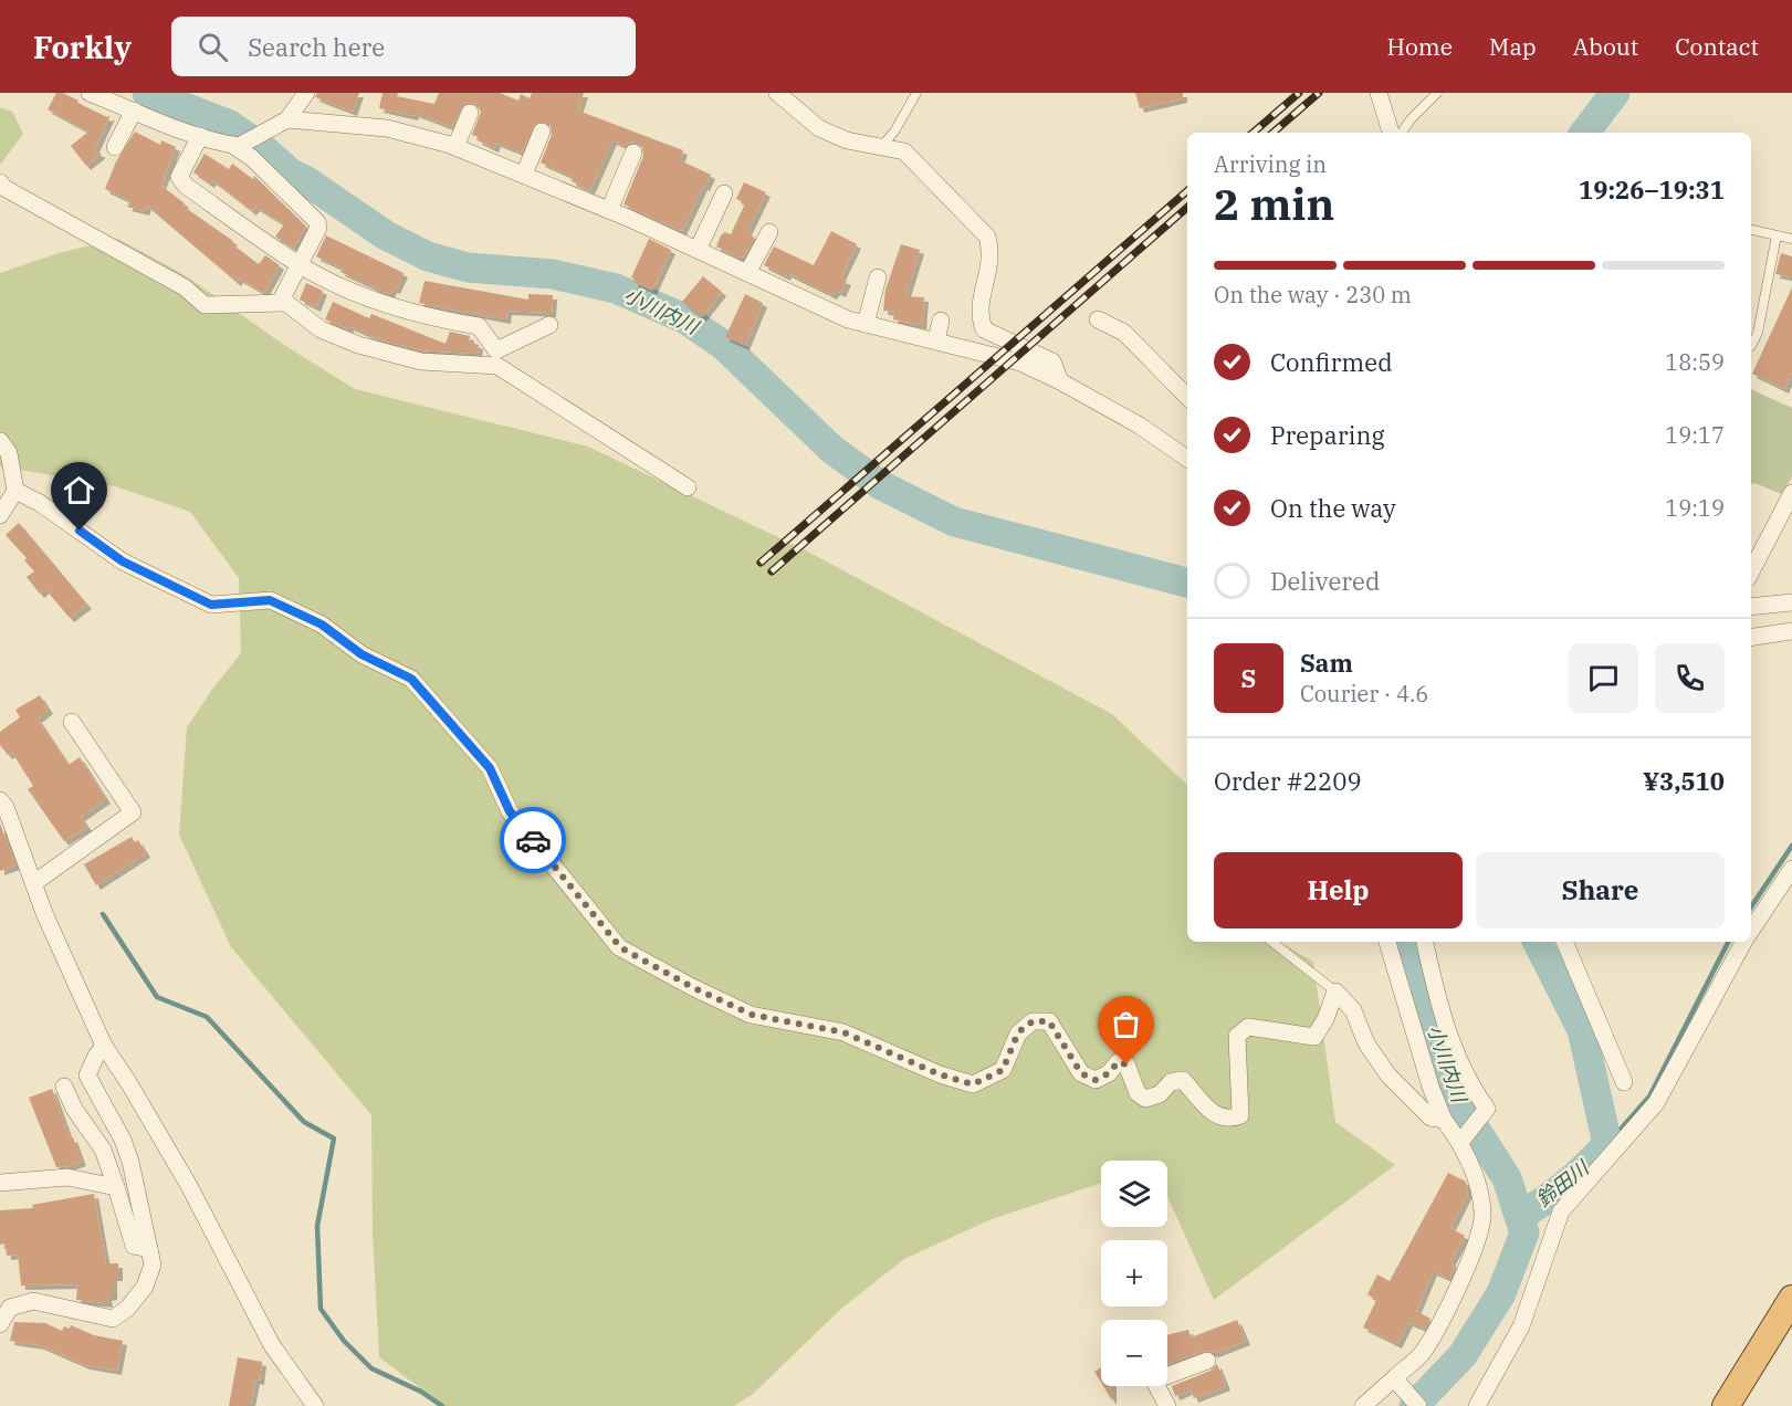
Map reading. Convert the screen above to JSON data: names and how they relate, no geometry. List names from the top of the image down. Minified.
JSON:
{"water":["小川内川","鈴田川"],"page":{"header":"Forkly","search":"Search here","nav":["Home","Map","About","Contact"],"heading":["2 min","Arriving in","19:26–19:31"],"panel":["Sam","Courier · 4.6","Order #2209","¥3,510"],"bar":"On the way · 230 m","list":[["Confirmed","18:59"],["Preparing","19:17"],["On the way","19:19"],"Delivered"],"round":"S","buttons":["Help","Share"],"map_buttons":["+","−"]}}
